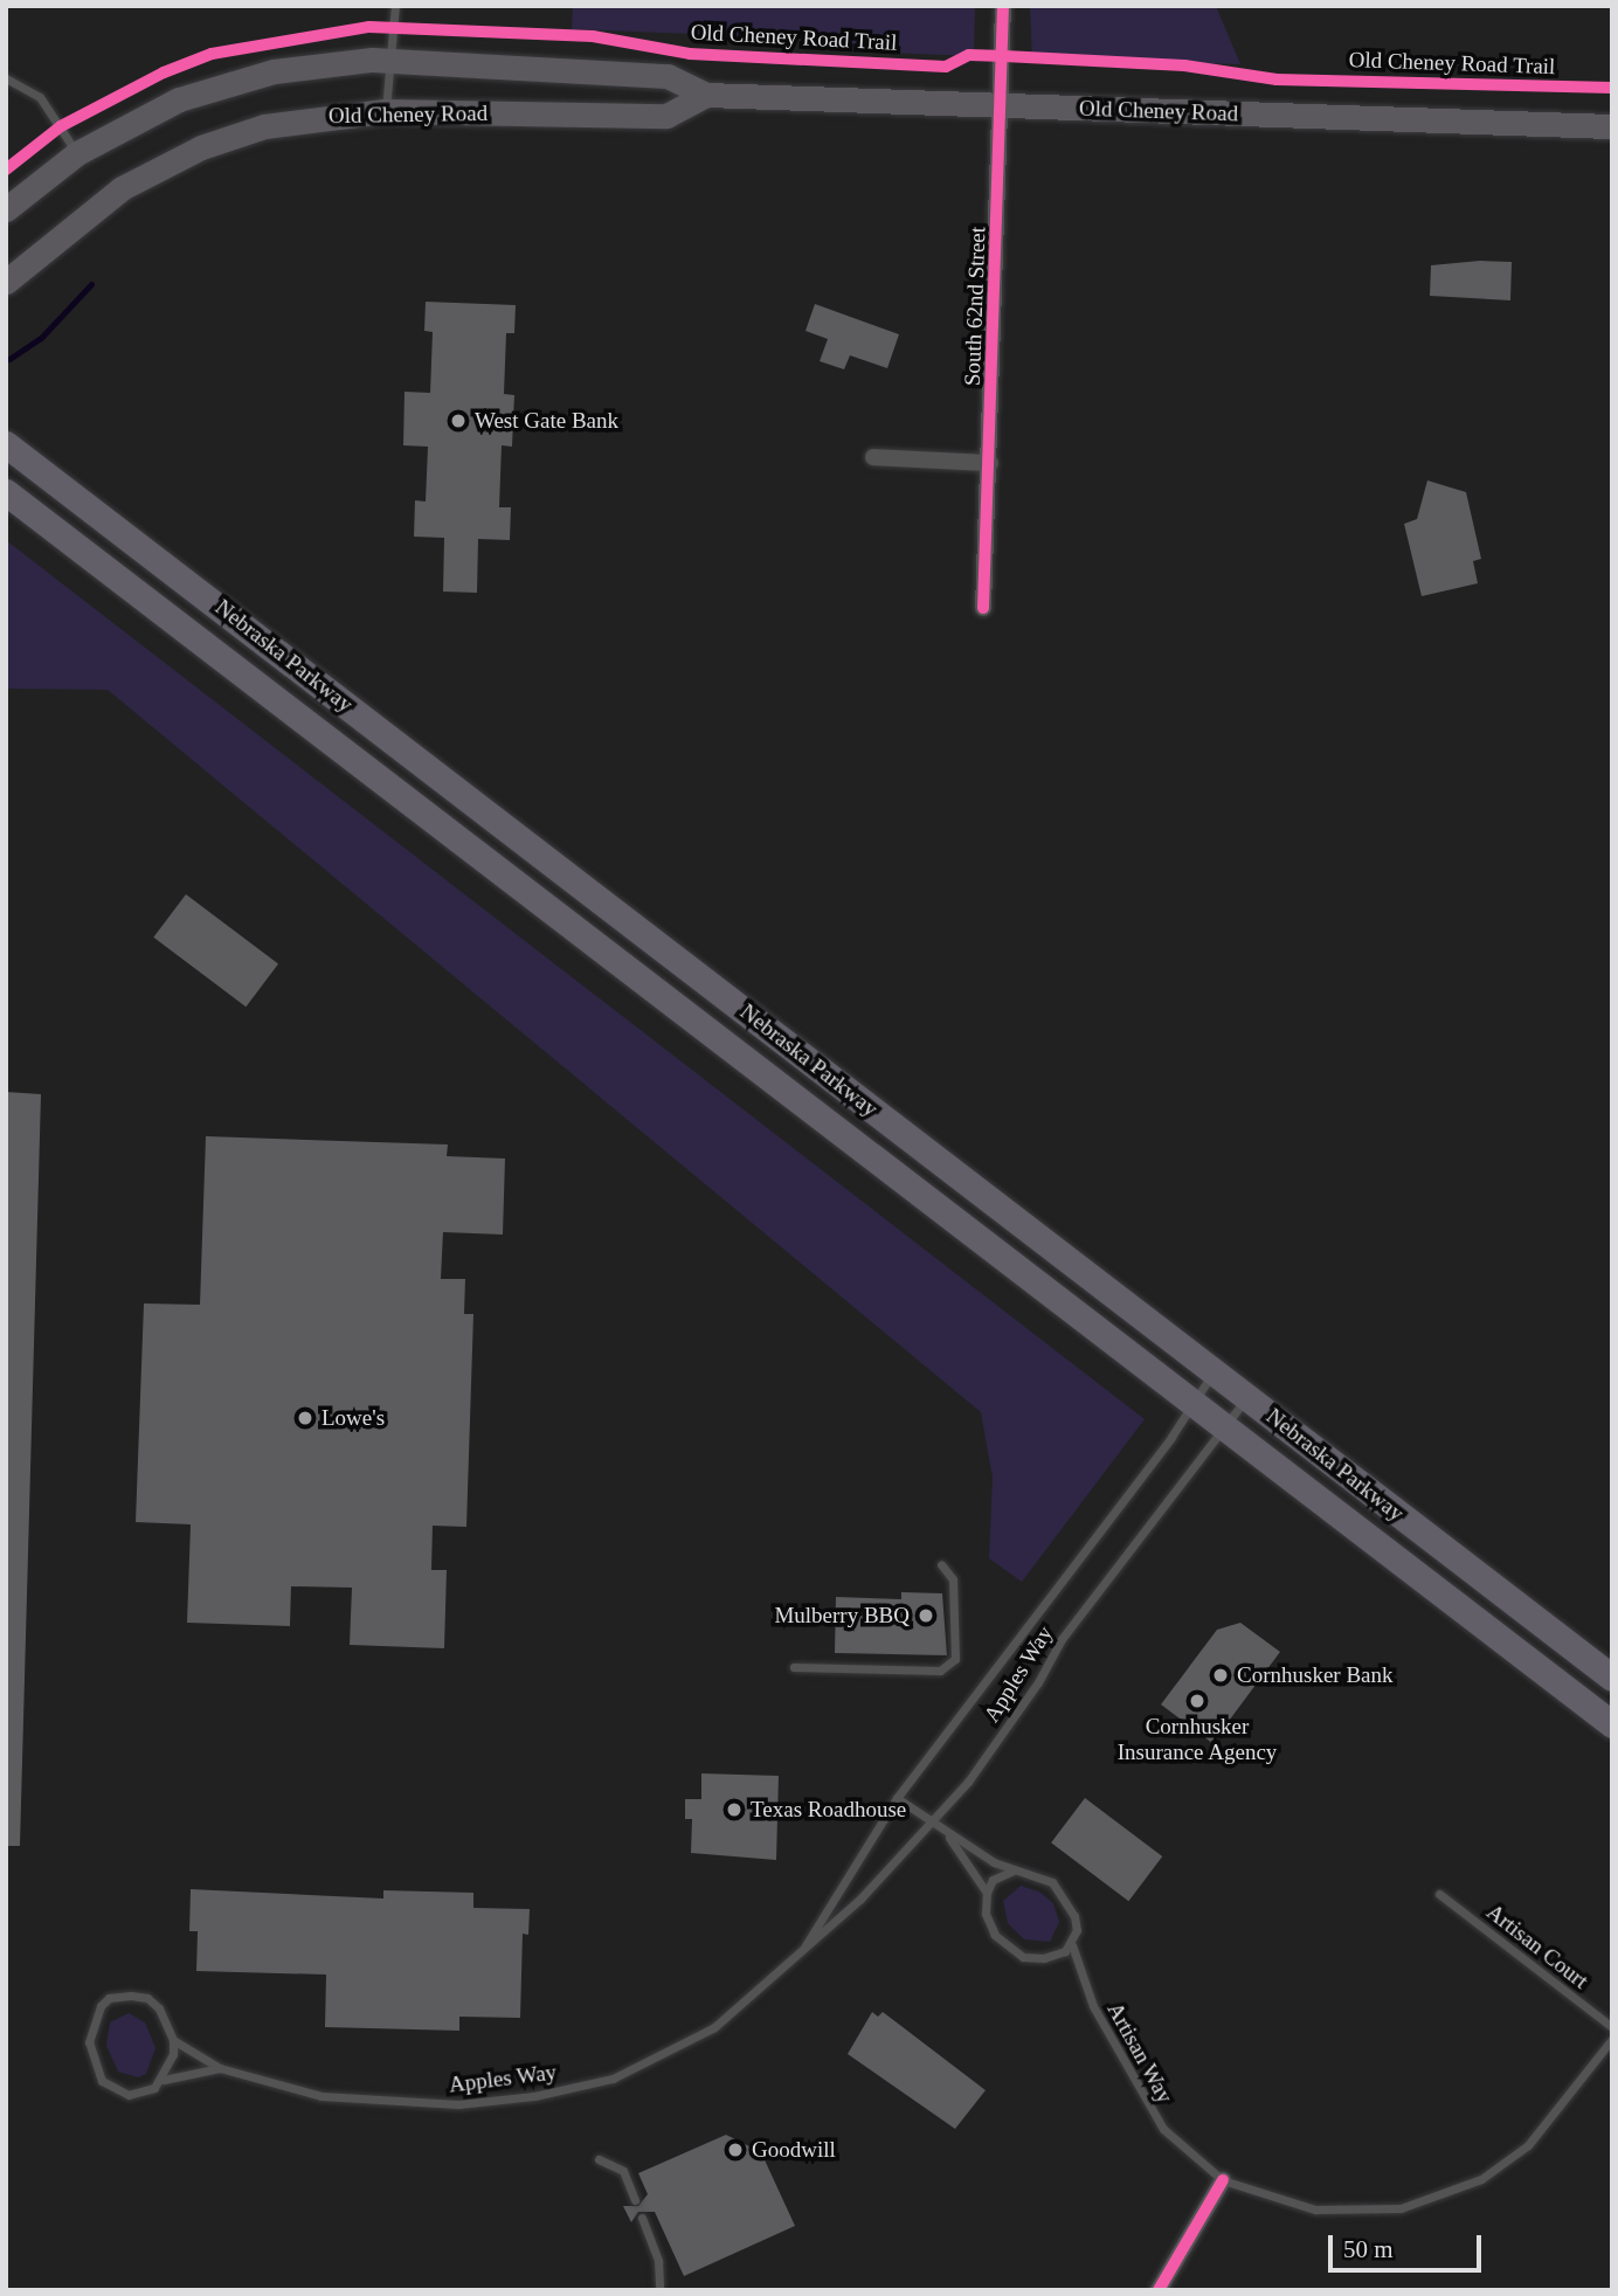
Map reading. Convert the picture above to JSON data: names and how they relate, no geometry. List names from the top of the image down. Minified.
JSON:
{"streets":{"main road":["Old Cheney Road","Nebraska Parkway"],"street":["South 62nd Street"],"lane":["Apples Way","Artisan Court","Artisan Way"],"cycle path":["Old Cheney Road Trail"]},"crossings":[["Old Cheney Road","South 62nd Street"],["Nebraska Parkway","Apples Way"]],"places":["West Gate Bank","Lowe's","Mulberry BBQ","Cornhusker Bank","Cornhusker Insurance Agency","Texas Roadhouse","Goodwill"],"scale_bar":"50 m"}
